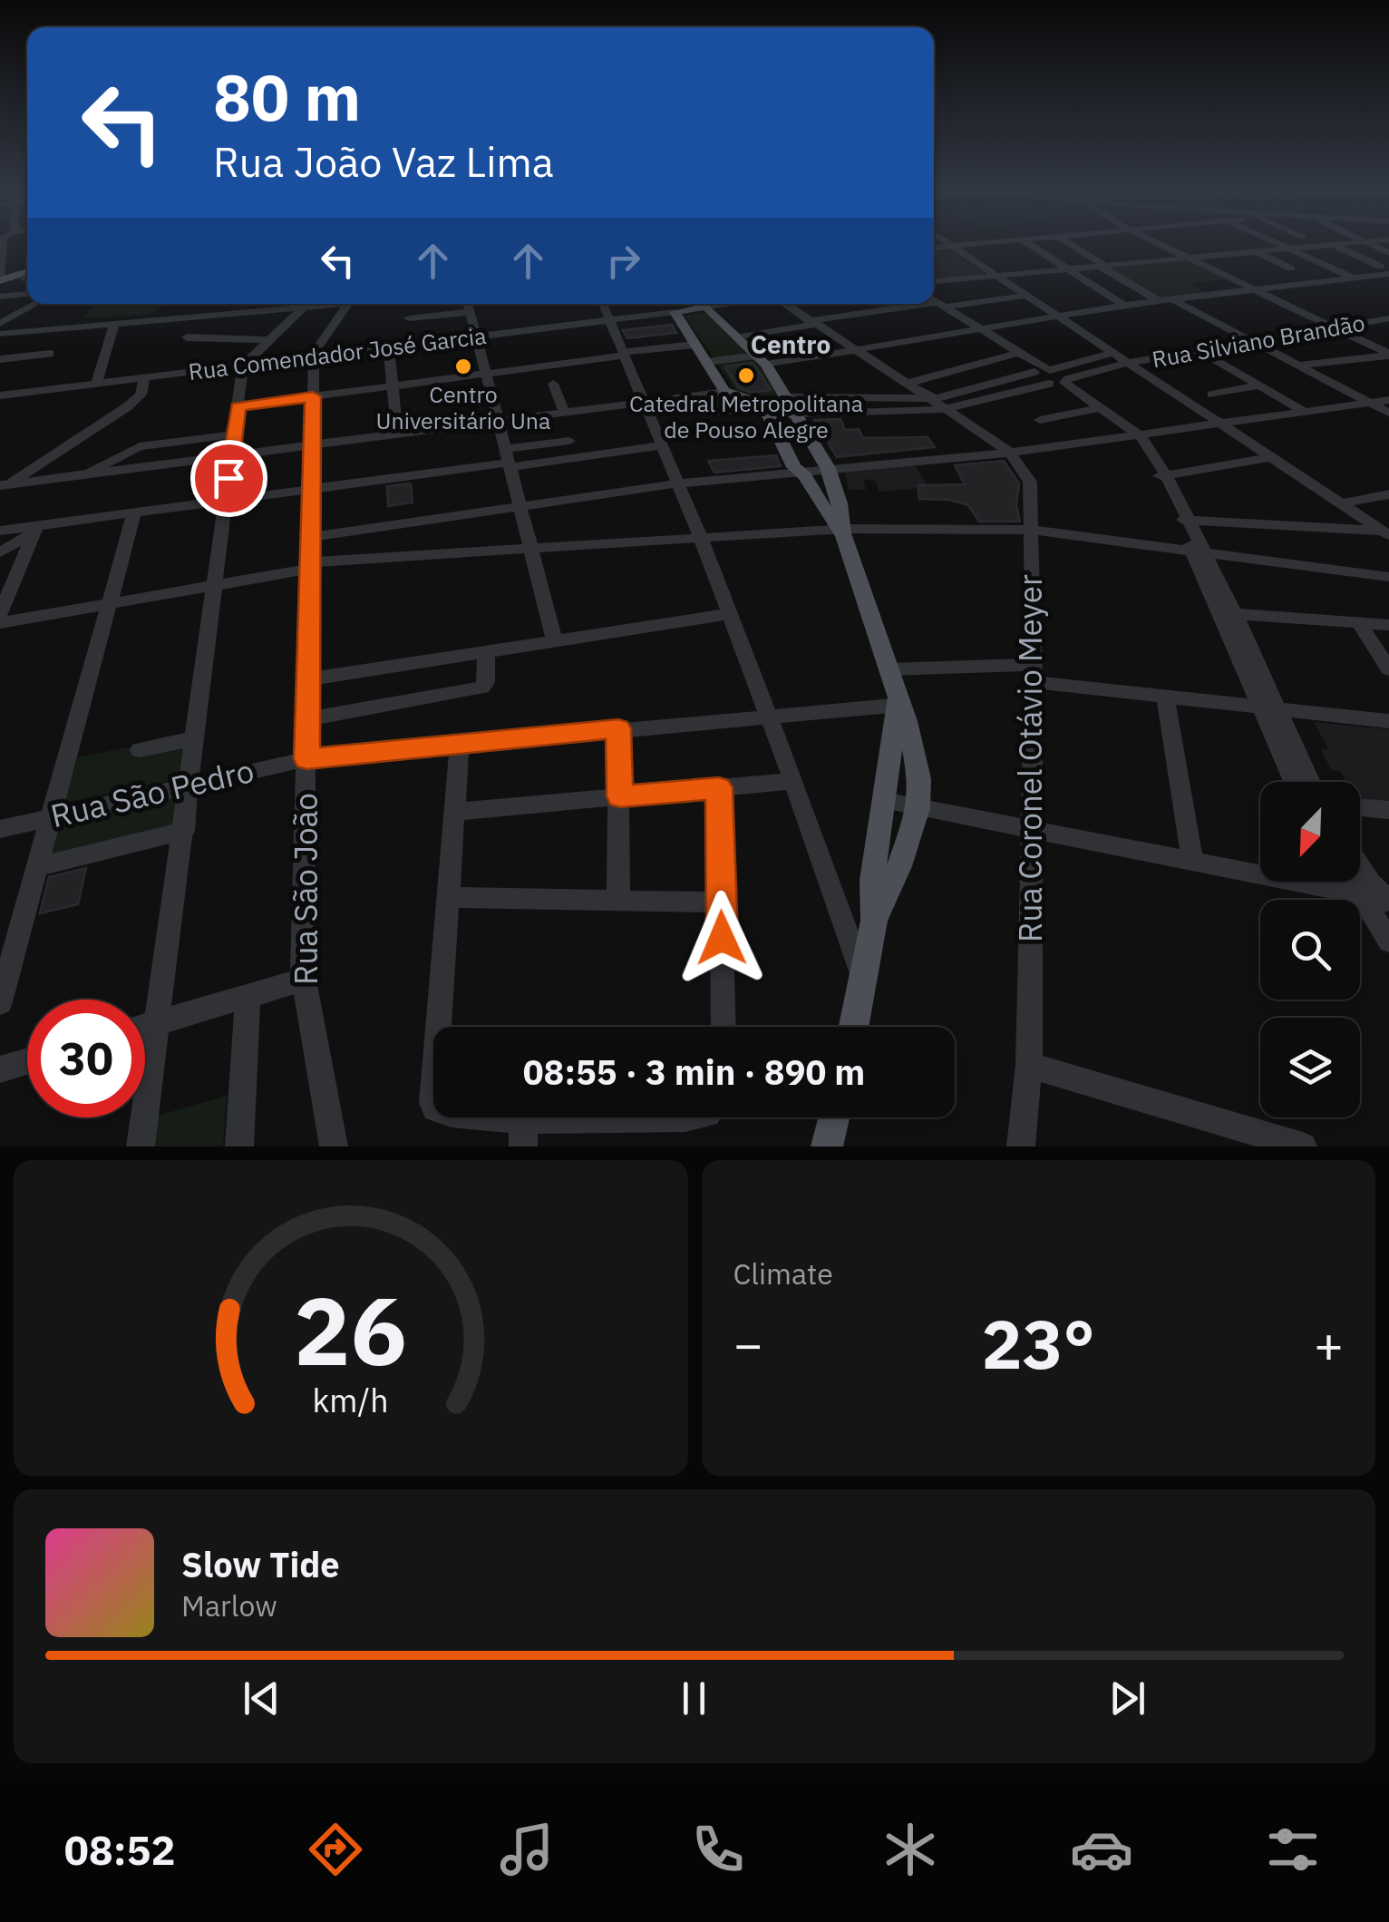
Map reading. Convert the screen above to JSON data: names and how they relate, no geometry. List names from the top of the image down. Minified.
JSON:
{"streets":{"street":["Rua Silviano Brandão","Rua Comendador José Garcia","Rua Coronel Otávio Meyer","Rua São Pedro","Rua São João"]},"crossings":[["Rua Comendador José Garcia","Rua São João"],["Rua São Pedro","Rua São João"]],"districts":["Centro"],"places":["Centro Universitário Una","Catedral Metropolitana de Pouso Alegre"],"north":"bottom left","page":{"turn":["80 m","Rua João Vaz Lima"],"limit":"30","trip":"08:55 · 3 min · 890 m","tile":"Climate","heat":["−","23°","+"],"song":["Slow Tide","Marlow"],"tabs":"08:52","gauge":["26","km/h"]}}
